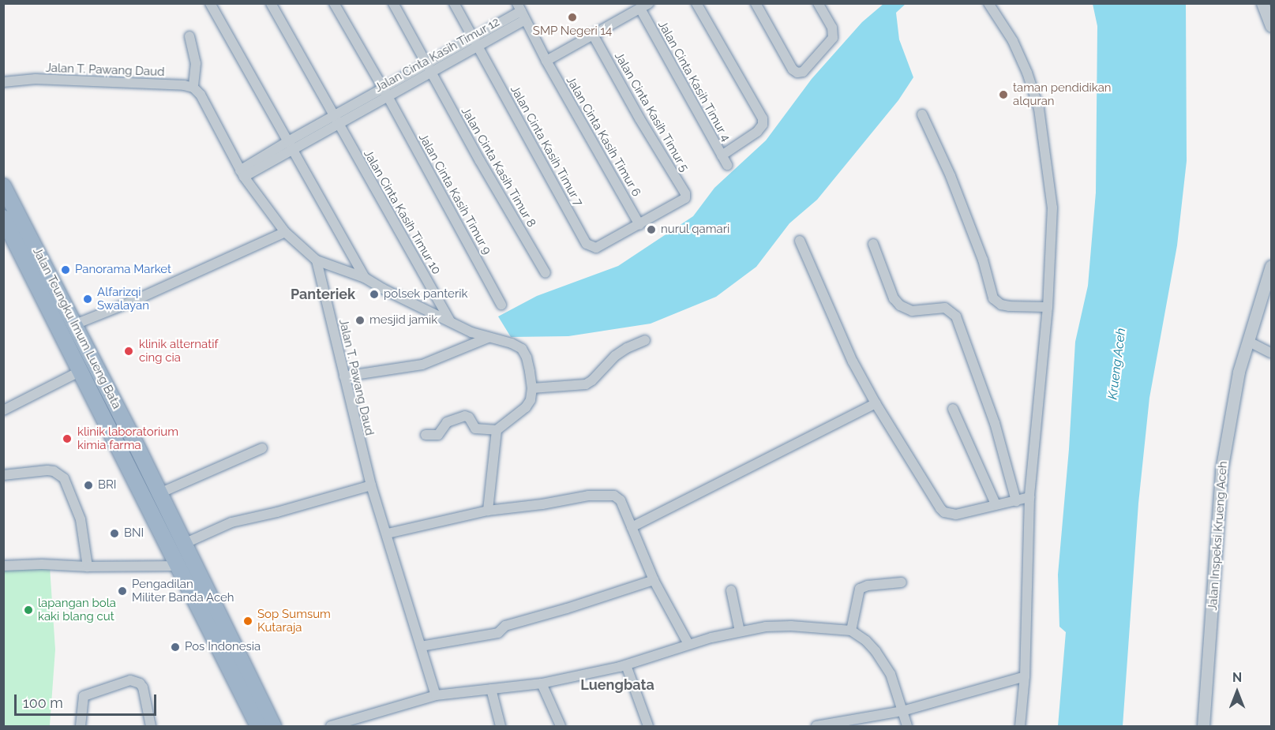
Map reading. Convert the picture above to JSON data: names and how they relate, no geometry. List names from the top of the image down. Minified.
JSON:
{"streets":{"highway":["Jalan Teungku Imum Lueng Bata"],"street":["Jalan Cinta Kasih Timur 12","Jalan T. Pawang Daud","Jalan Cinta Kasih Timur 4","Jalan Cinta Kasih Timur 5","Jalan Cinta Kasih Timur 6","Jalan Cinta Kasih Timur 7","Jalan Cinta Kasih Timur 8","Jalan Cinta Kasih Timur 9","Jalan Cinta Kasih Timur 10","Jalan Inspeksi Krueng Aceh"]},"crossings":[["Jalan Cinta Kasih Timur 12","Jalan Cinta Kasih Timur 7"],["Jalan Cinta Kasih Timur 12","Jalan Cinta Kasih Timur 8"],["Jalan Cinta Kasih Timur 12","Jalan Cinta Kasih Timur 9"],["Jalan Cinta Kasih Timur 12","Jalan Cinta Kasih Timur 10"],["Jalan Cinta Kasih Timur 5","Jalan Cinta Kasih Timur 6"],["Jalan Cinta Kasih Timur 5","Jalan Cinta Kasih Timur 7"],["Jalan Cinta Kasih Timur 6","Jalan Cinta Kasih Timur 7"]],"districts":["Panteriek","Luengbata"],"water":["Krueng Aceh"],"places":["SMP Negeri 14","taman pendidikan alquran","nurul qamari","Panorama Market","polsek panterik","Alfarizqi Swalayan","mesjid jamik","klinik alternatif cing cia","klinik laboratorium kimia farma","BRI","BNI","Pengadilan Militer Banda Aceh","lapangan bola kaki blang cut","Sop Sumsum Kutaraja","Pos Indonesia"],"scale_bar":"100 m","north":"top"}
